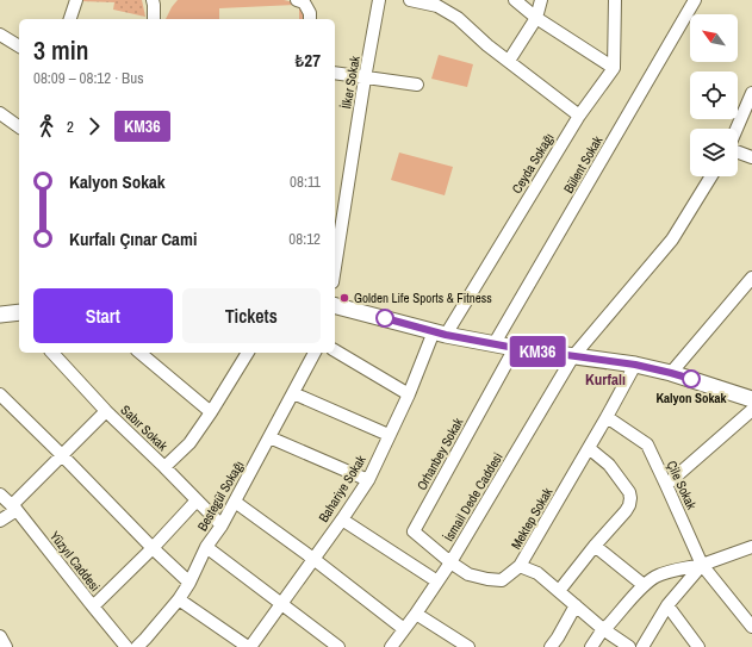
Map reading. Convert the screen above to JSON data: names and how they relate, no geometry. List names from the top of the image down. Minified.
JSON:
{"streets":{"street":["İlker Sokak","Ceyda Sokağı","Bülent Sokak","Sabır Sokak","Orhanbey Sokak","Çile Sokak","Bahariye Sokak","Bestegül Sokağı","İsmail Dede Caddesi","Mektep Sokak","Yüzyıl Caddesi"]},"crossings":[["Ceyda Sokağı","Bahariye Sokak"],["Sabır Sokak","Bestegül Sokağı"],["Orhanbey Sokak","İsmail Dede Caddesi"],["Orhanbey Sokak","Mektep Sokak"],["Çile Sokak","Mektep Sokak"],["İsmail Dede Caddesi","Mektep Sokak"]],"districts":["Kurfalı"],"places":["Golden Life Sports & Fitness","Kalyon Sokak"],"lines":["bus line KM36"],"north":"top left","page":{"on_map":"KM36","heading":["3 min","08:09 – 08:12 · Bus","₺27"],"legs":["2","KM36"],"list":[{"name":"Kalyon Sokak","value":"08:11"},{"name":"Kurfalı Çınar Cami","value":"08:12"}],"buttons":["Start","Tickets"]}}
